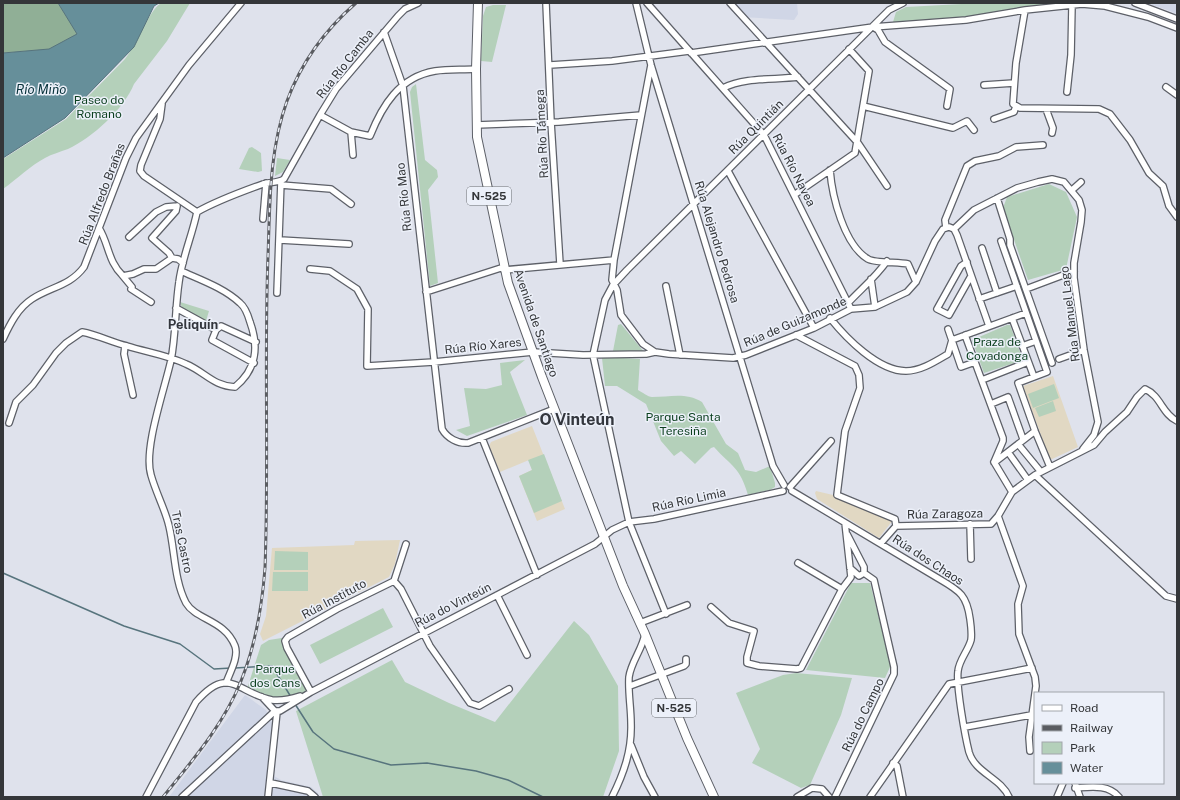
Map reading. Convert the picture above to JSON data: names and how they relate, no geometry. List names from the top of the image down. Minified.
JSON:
{"streets":{"highway":["N-525","Avenida de Santiago"],"street":["Rúa Río Camba","Rúa Quintián","Rúa Río Támega","Rúa Río Navea","Rúa Alfredo Brañas","Rúa Río Mao","Rúa Alejandro Pedrosa","Rúa Manuel Lago","Rúa de Guizamonde","Rúa Río Xares","Rúa Río Limia","Rúa Zaragoza","Tras Castro","Rúa dos Chaos","Rúa Instituto","Rúa do Vinteún","Rúa do Campo"]},"crossings":[["Rúa Río Camba","Rúa Río Mao"],["Rúa Quintián","Rúa Río Navea"],["Rúa Quintián","Rúa Alejandro Pedrosa"],["Rúa Río Navea","Rúa de Guizamonde"],["N-525","Avenida de Santiago"],["Rúa Río Mao","Rúa Río Xares"],["Rúa Alejandro Pedrosa","Rúa de Guizamonde"],["Rúa Alejandro Pedrosa","Rúa Río Limia"],["Rúa Alejandro Pedrosa","Rúa dos Chaos"],["Rúa Manuel Lago","Rúa Zaragoza"],["Rúa de Guizamonde","Rúa Río Xares"],["Avenida de Santiago","Rúa Río Xares"],["Avenida de Santiago","Rúa Río Limia"],["Avenida de Santiago","Rúa do Vinteún"],["Rúa Río Limia","Rúa dos Chaos"],["Rúa Río Limia","Rúa do Vinteún"],["Rúa Zaragoza","Rúa dos Chaos"],["Rúa Instituto","Rúa do Vinteún"]],"districts":["Peliquín","O Vinteún"],"water":["Río Miño"],"parks":["Paseo do Romano","Praza de Covadonga","Parque Santa Teresiña","Parque dos Cans"],"legend":["Road","Railway","Park","Water"]}
